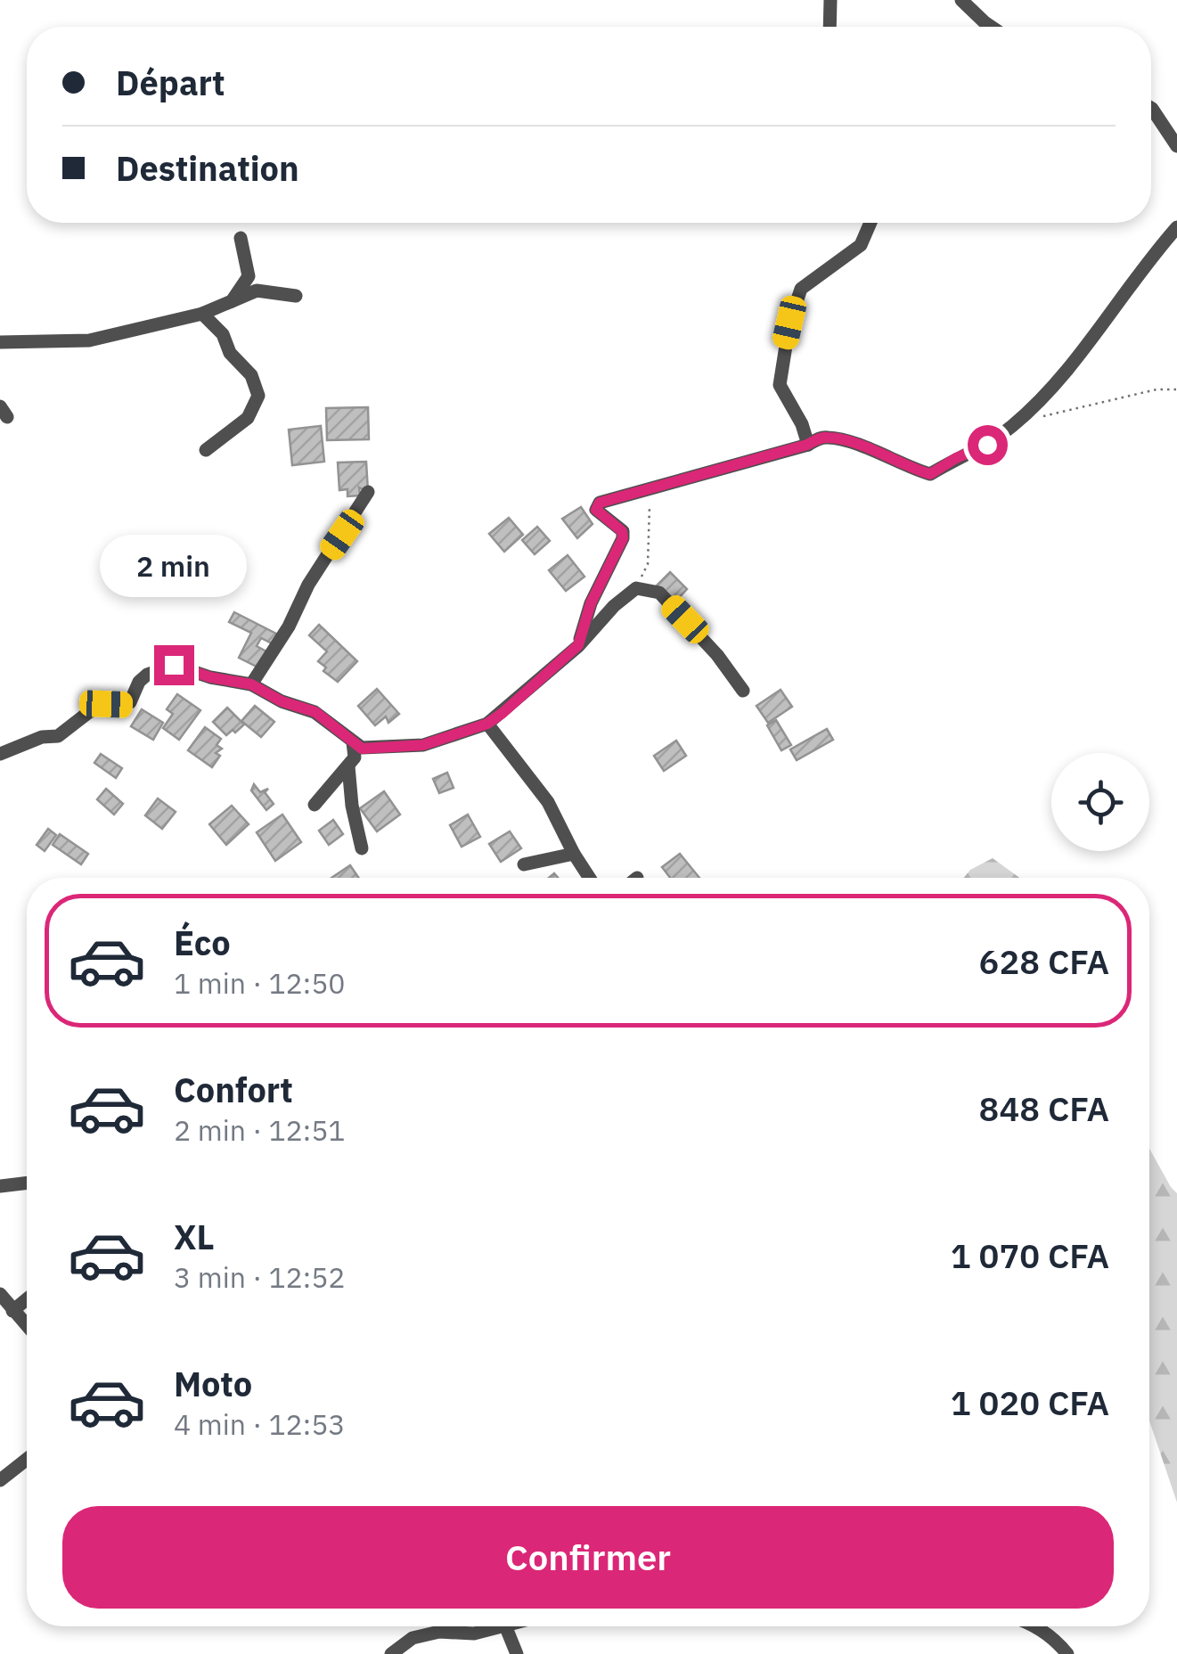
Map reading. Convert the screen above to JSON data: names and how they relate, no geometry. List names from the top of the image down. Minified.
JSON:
{"page":{"banner":["Départ","Destination"],"bubble":"2 min","list":[{"name":"Éco","note":"1 min · 12:50","value":"628 CFA"},{"name":"Confort","note":"2 min · 12:51","value":"848 CFA"},{"name":"XL","note":"3 min · 12:52","value":"1 070 CFA"},{"name":"Moto","note":"4 min · 12:53","value":"1 020 CFA"}],"buttons":"Confirmer"}}
